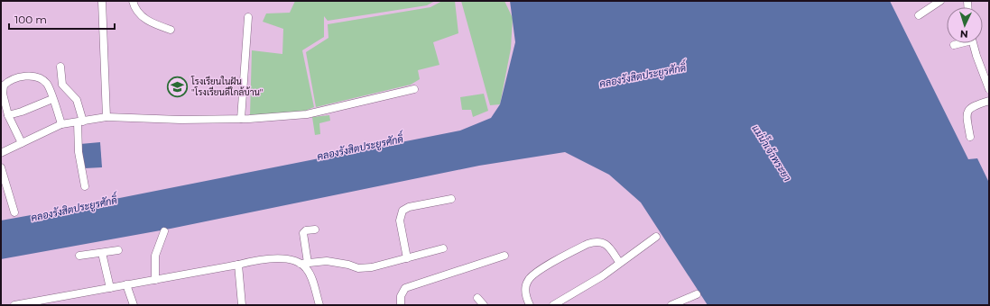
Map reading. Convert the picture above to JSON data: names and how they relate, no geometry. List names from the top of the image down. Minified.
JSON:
{"water":["คลองรังสิตประยูรศักดิ์","แม่น้ำเจ้าพระยา"],"places":{"school or university":["โรงเรียนในฝัน \"โรงเรียนดีใกล้บ้าน\""]},"scale_bar":"100 m","north":"bottom"}
